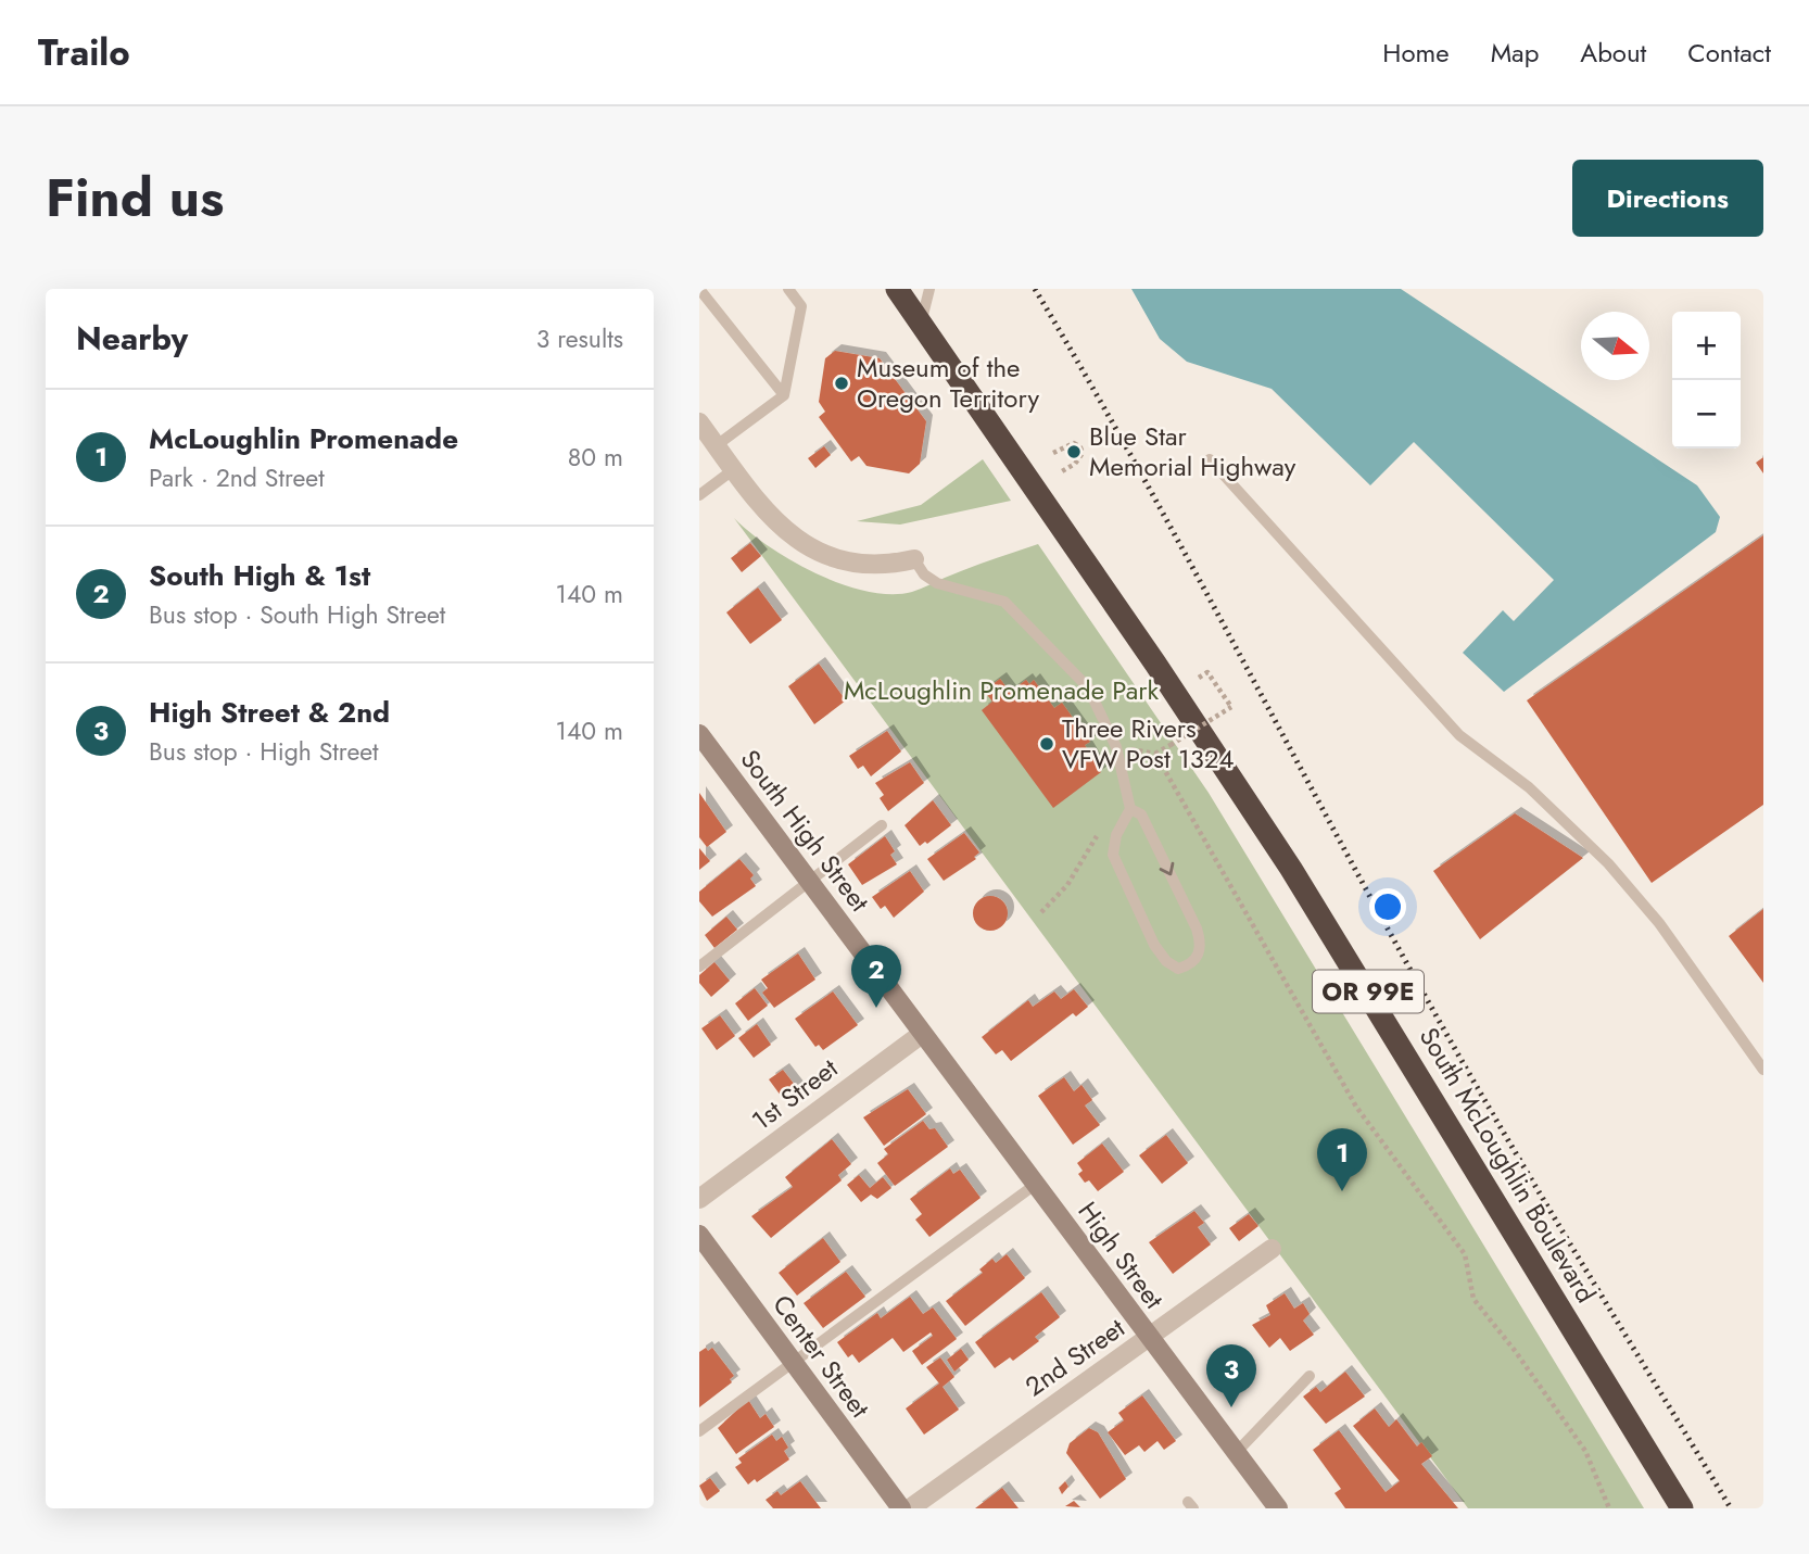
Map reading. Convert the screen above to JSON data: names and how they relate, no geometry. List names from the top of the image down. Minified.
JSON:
{"streets":{"highway":["OR 99E","South McLoughlin Boulevard"],"street":["South High Street","1st Street","High Street","Center Street","2nd Street"]},"crossings":[["South High Street","1st Street"],["South High Street","High Street"],["1st Street","High Street"],["High Street","2nd Street"]],"parks":["McLoughlin Promenade Park"],"places":["Museum of the Oregon Territory","Blue Star Memorial Highway","Three Rivers VFW Post 1324"],"north":"right","page":{"header":"Trailo","nav":["Home","Map","About","Contact"],"title":"Find us","buttons":"Directions","heading":["Nearby","3 results"],"map_buttons":["+","−"],"list":[{"mark":"1","name":"McLoughlin Promenade","note":"Park · 2nd Street","value":"80 m"},{"mark":"2","name":"South High & 1st","note":"Bus stop · South High Street","value":"140 m"},{"mark":"3","name":"High Street & 2nd","note":"Bus stop · High Street","value":"140 m"}],"pins":["2","1","3"]}}
